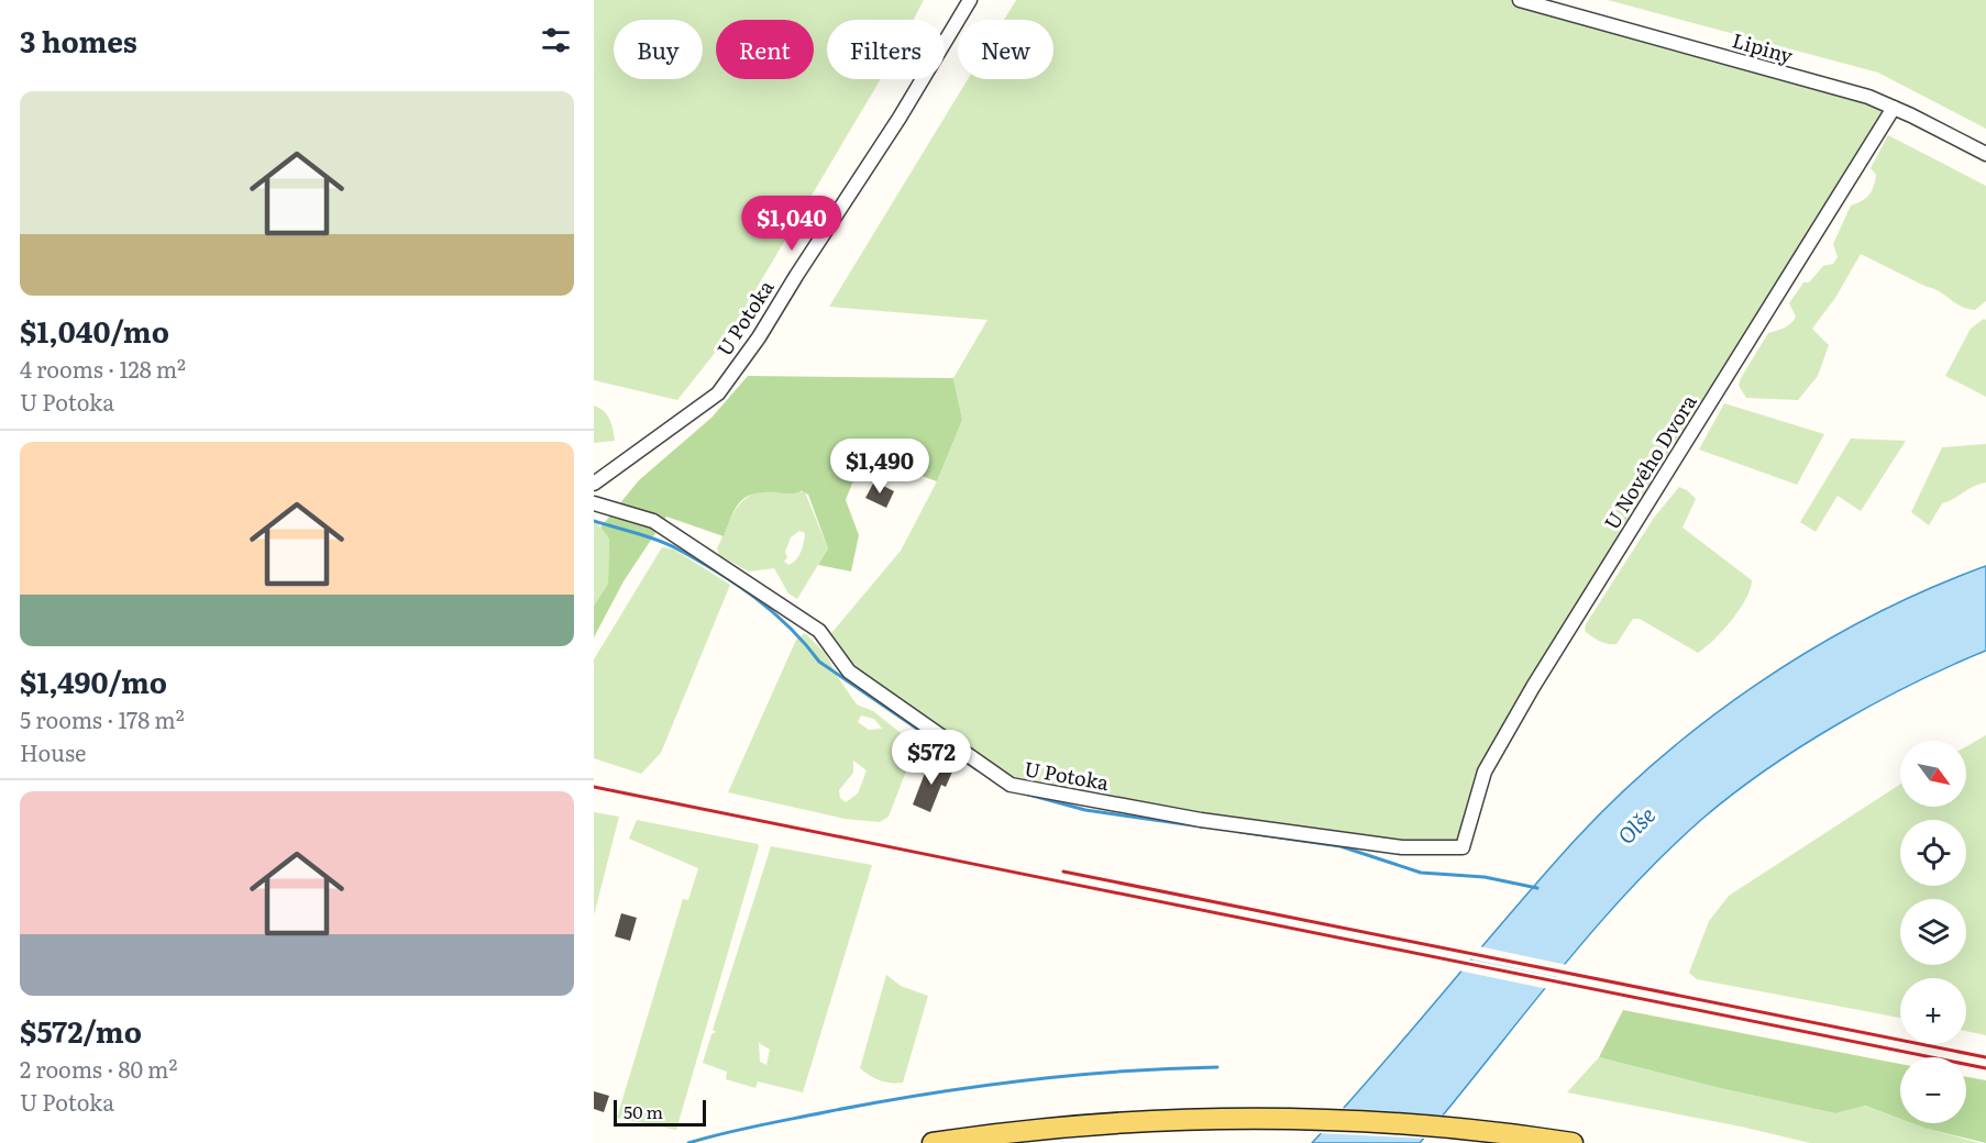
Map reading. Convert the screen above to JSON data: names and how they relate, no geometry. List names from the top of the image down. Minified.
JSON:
{"streets":{"street":["Lipiny","U Potoka","U Nového Dvora"]},"crossings":[["Lipiny","U Nového Dvora"],["U Potoka","U Nového Dvora"]],"water":["Olše"],"scale_bar":"50 m","north":"bottom right","page":{"heading":"3 homes","chip":["Buy","Rent","Filters","New"],"list":[{"name":"$1,040/mo","note":"4 rooms · 128 m² · U Potoka"},{"name":"$1,490/mo","note":"5 rooms · 178 m² · House"},{"name":"$572/mo","note":"2 rooms · 80 m² · U Potoka"}],"price":["$1,040","$1,490","$572"],"map_buttons":["+","−"],"scale":"50 m"}}
